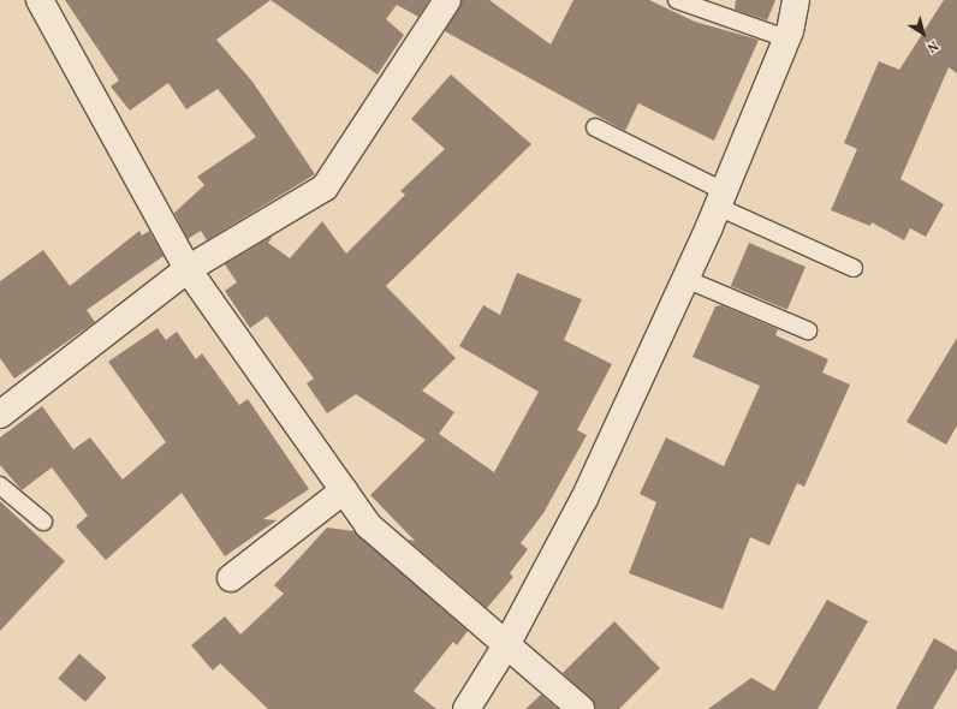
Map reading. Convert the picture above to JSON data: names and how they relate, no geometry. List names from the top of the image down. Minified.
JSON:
{"north":"bottom right"}
